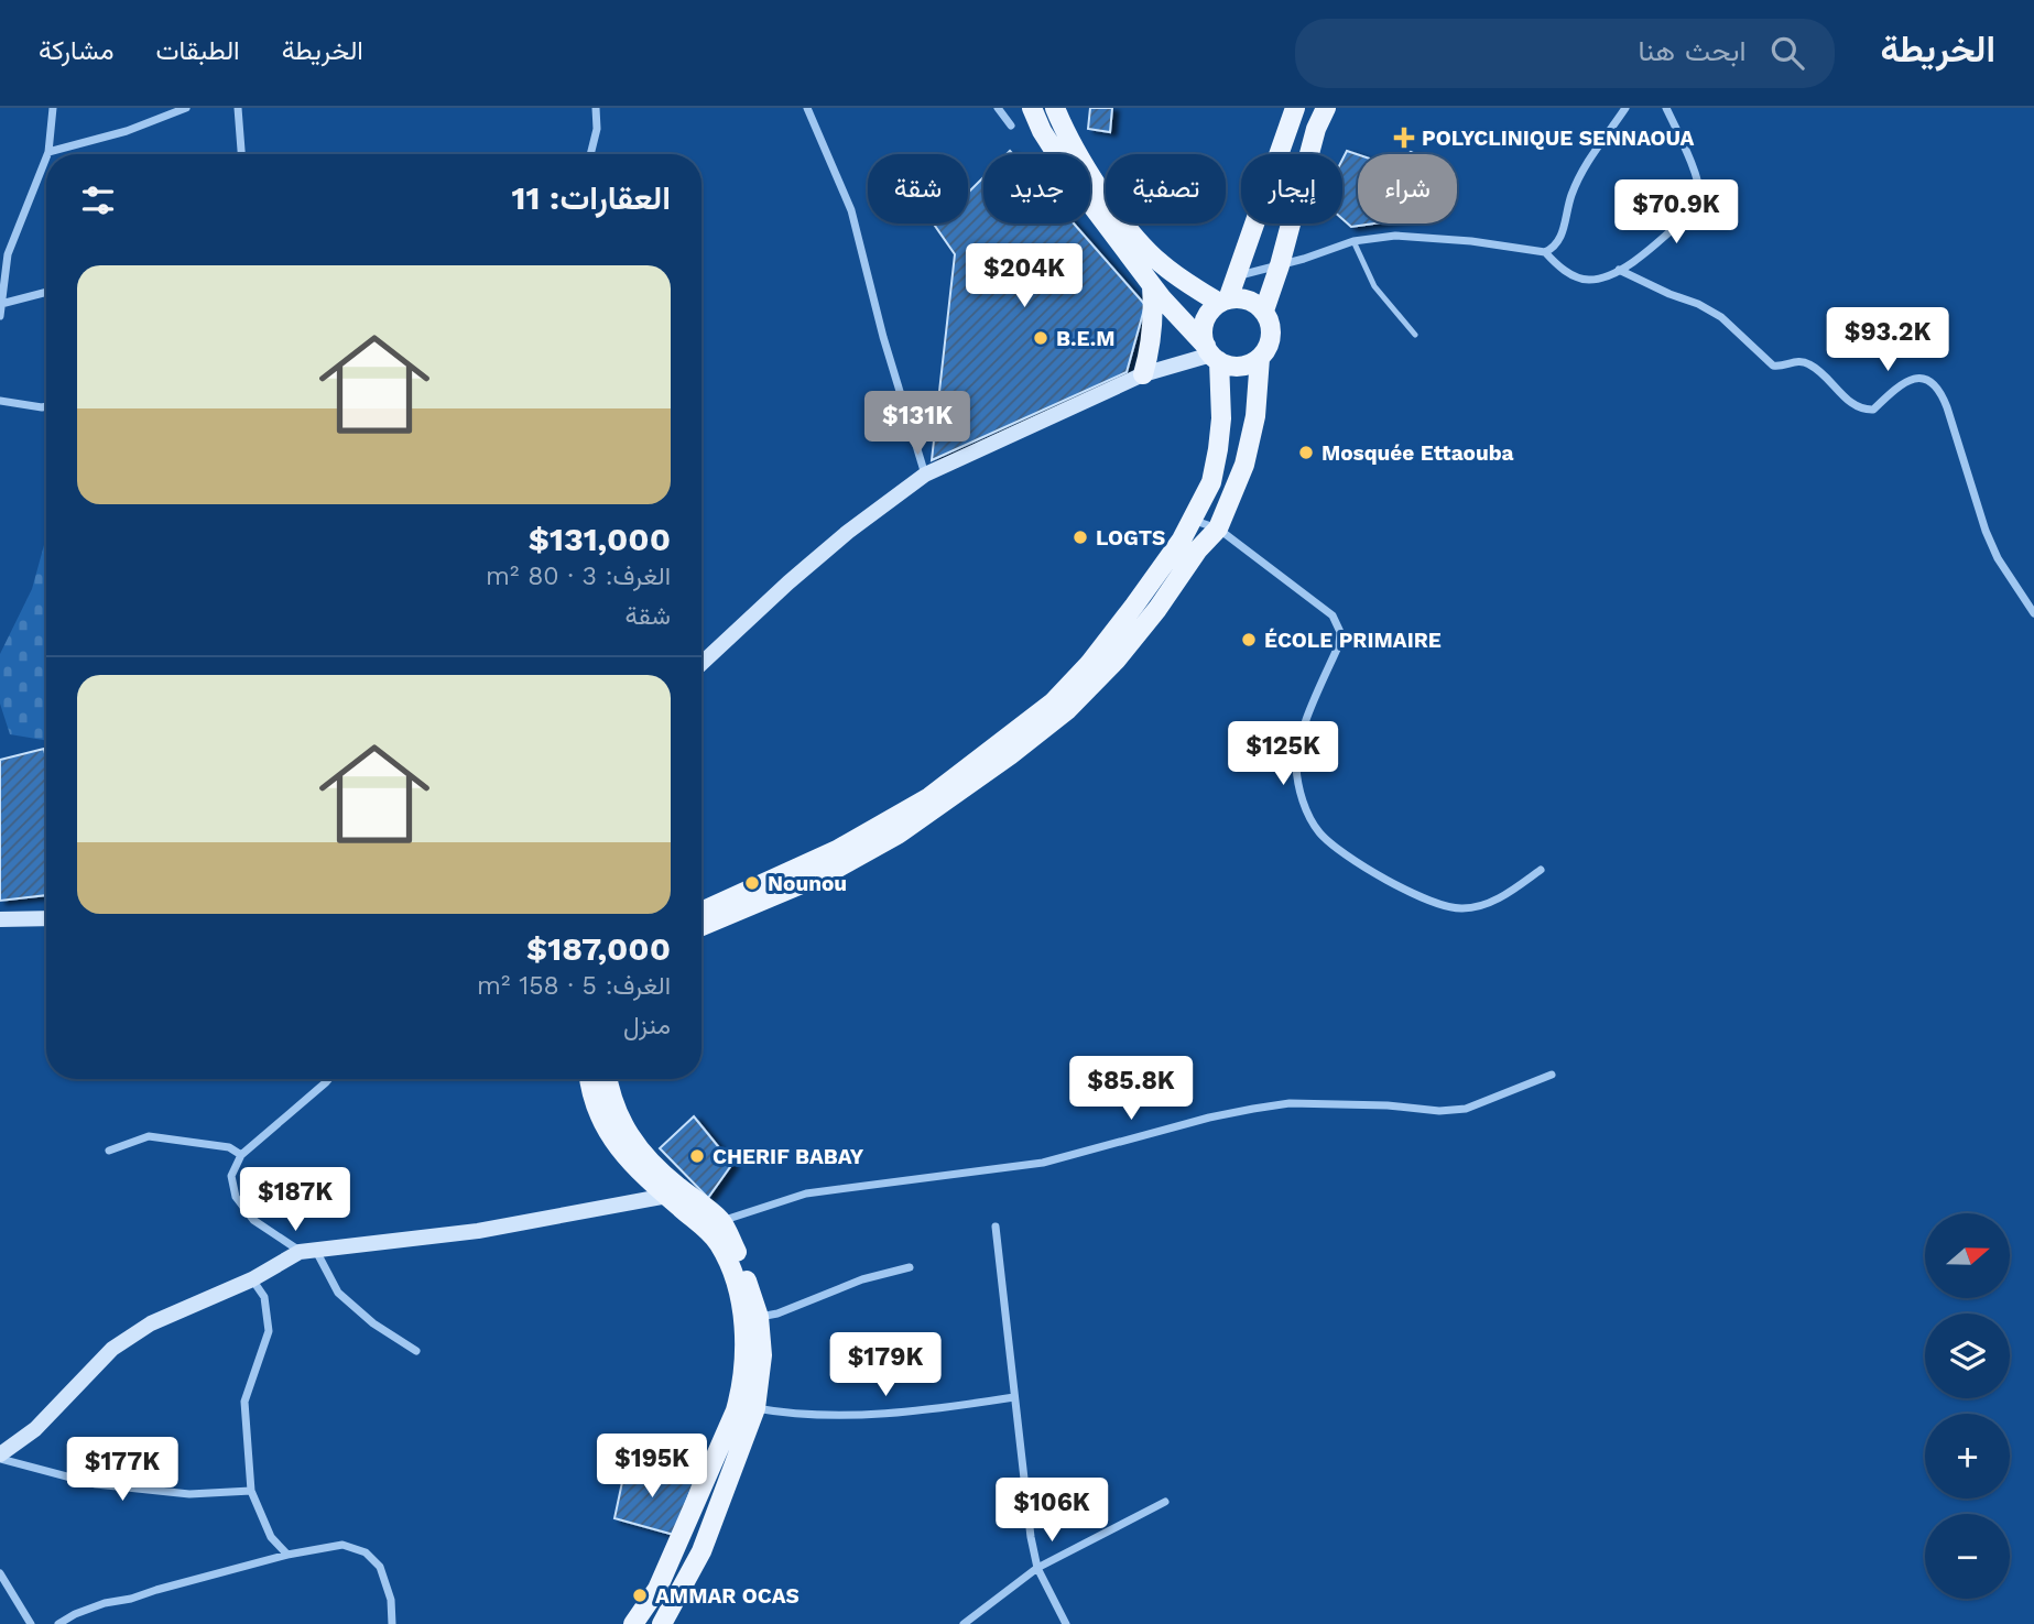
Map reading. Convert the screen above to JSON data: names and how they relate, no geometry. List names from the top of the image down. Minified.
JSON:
{"places":{"health":["POLYCLINIQUE SENNAOUA"],"other":["B.E.M","Mosquée Ettaouba","LOGTS","ÉCOLE PRIMAIRE","Nounou","CHERIF BABAY","AMMAR OCAS"]},"north":"right","page":{"header":"الخريطة","search":"ابحث هنا","nav":["الخريطة","الطبقات","مشاركة"],"chip":["شراء","إيجار","تصفية","جديد","شقة"],"heading":"العقارات: 11","price":["$70.9K","$204K","$93.2K","$131K","$125K","$85.8K","$187K","$179K","$195K","$177K","$106K"],"list":[{"name":"$131,000","note":"الغرف: 3 · 80 m² · شقة"},{"name":"$187,000","note":"الغرف: 5 · 158 m² · منزل"}],"map_buttons":["+","−"]}}
